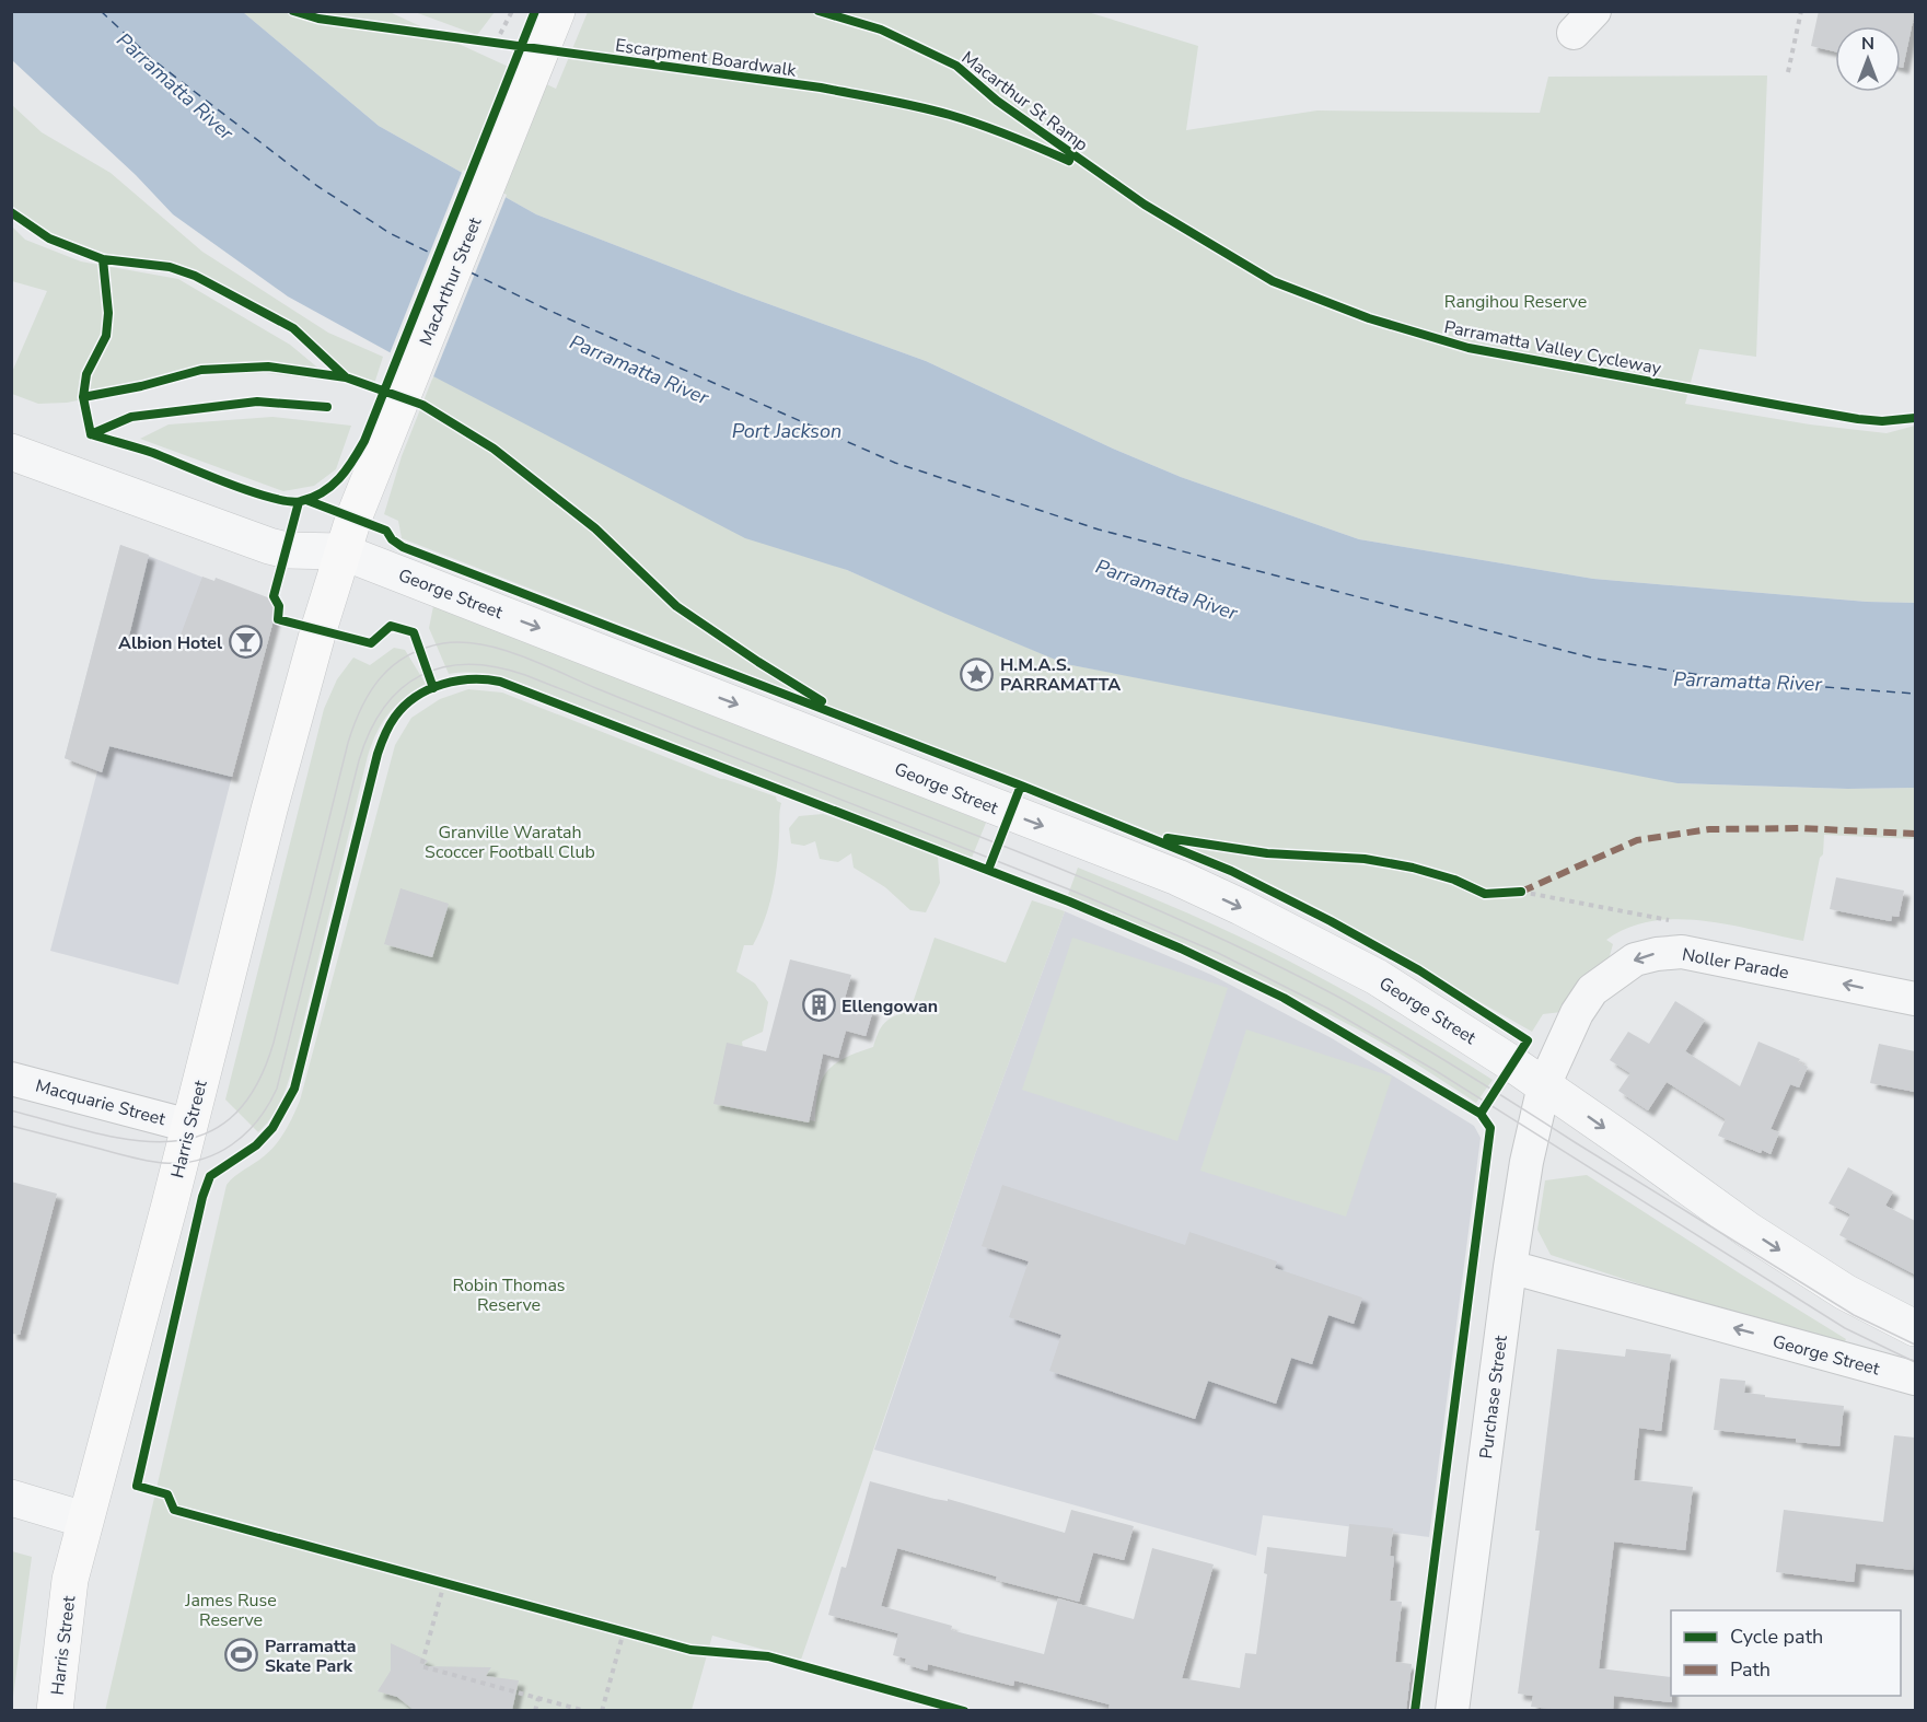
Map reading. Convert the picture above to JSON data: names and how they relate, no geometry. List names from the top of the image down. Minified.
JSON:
{"streets":{"main road":["MacArthur Street","Harris Street"],"street":["George Street","Noller Parade","Macquarie Street","Purchase Street"],"cycle path":["Escarpment Boardwalk","Macarthur St Ramp"]},"crossings":[["MacArthur Street","George Street"],["MacArthur Street","Harris Street"],["George Street","Noller Parade"],["George Street","Harris Street"],["George Street","Purchase Street"],["Noller Parade","Purchase Street"],["Macquarie Street","Harris Street"]],"one_way":["Noller Parade"],"water":["Parramatta River","Port Jackson"],"parks":["Rangihou Reserve","Granville Waratah Scoccer Football Club","Robin Thomas Reserve","James Ruse Reserve"],"places":{"bar":["Albion Hotel"],"place":["H.M.A.S. PARRAMATTA"],"building":["Ellengowan"],"sports":["Parramatta Skate Park"]},"legend":["Cycle path","Path"],"north":"top"}
